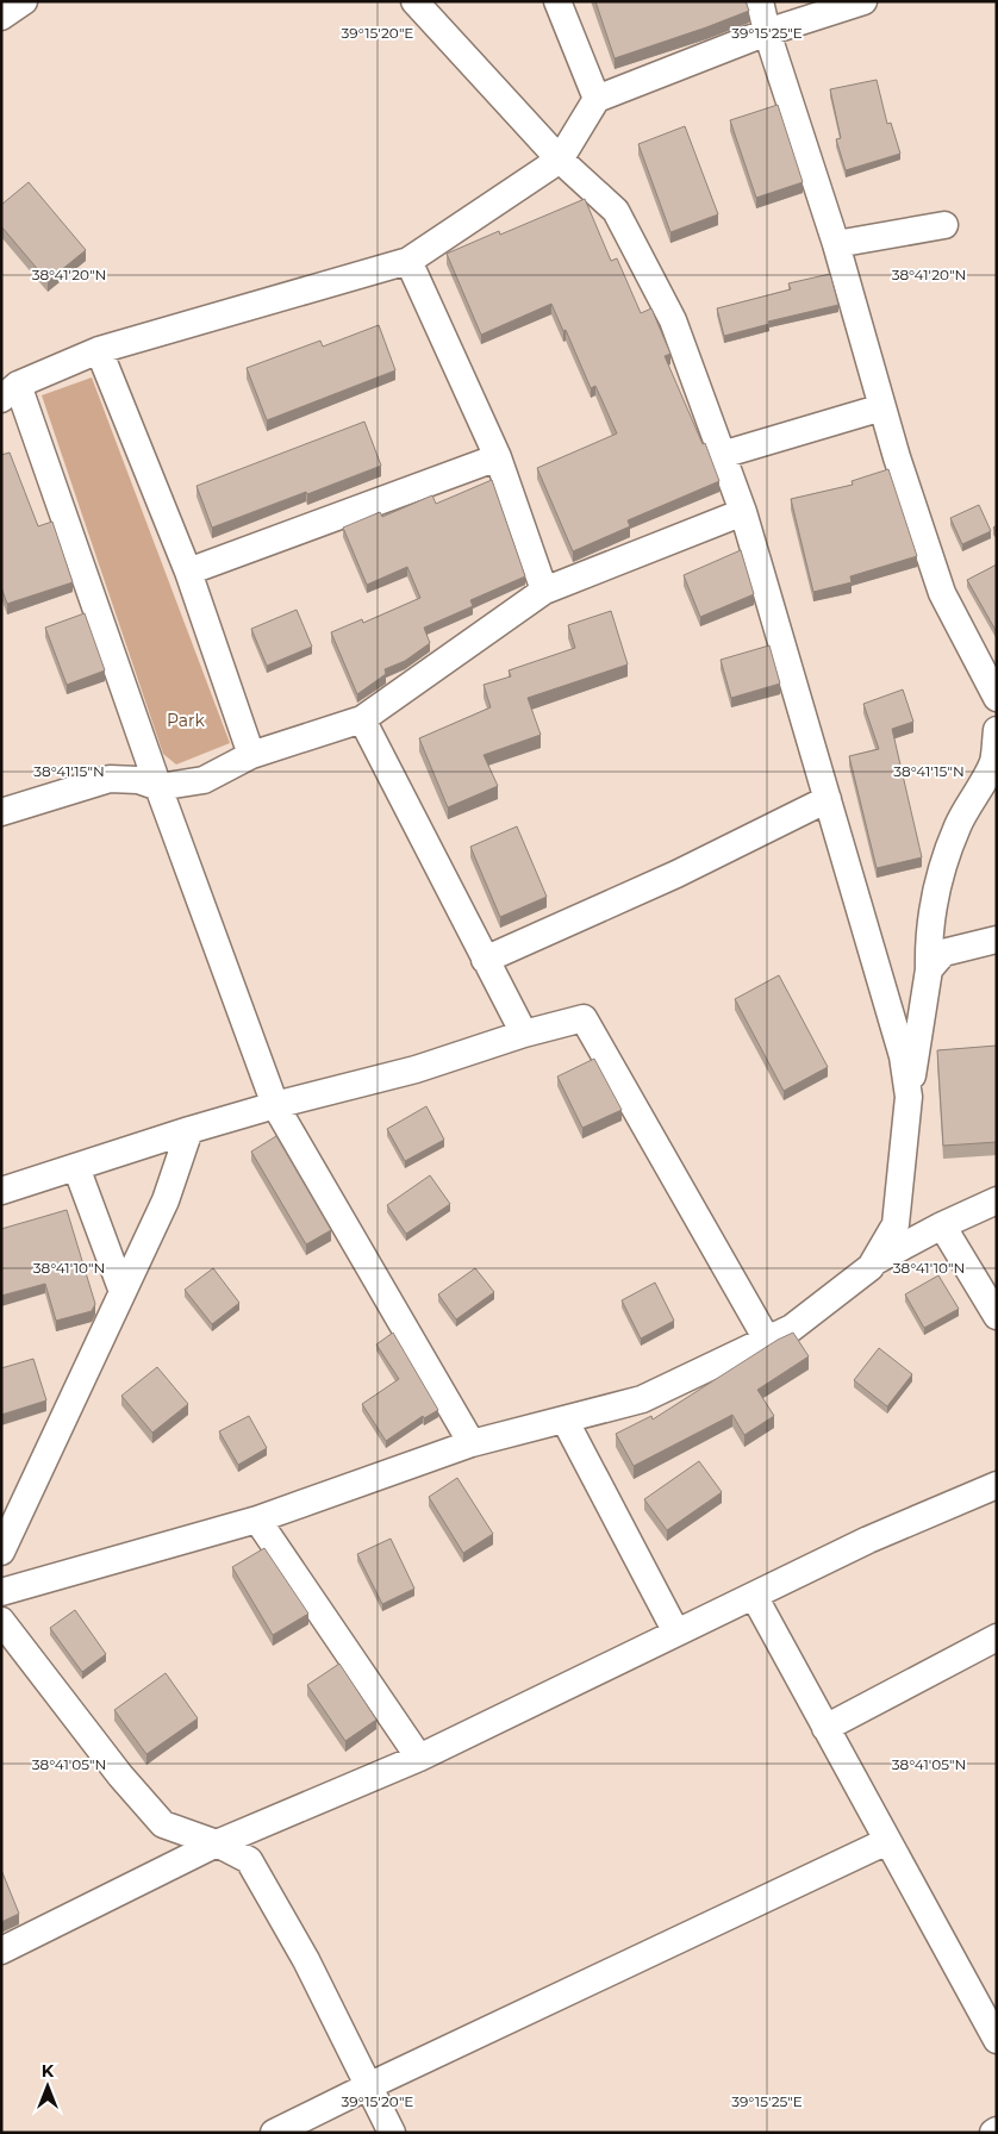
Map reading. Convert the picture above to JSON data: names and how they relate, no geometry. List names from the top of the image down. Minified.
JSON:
{"parks":["Park"],"north":"top","coordinates":["39°15'20\"E","39°15'25\"E","38°41'20\"N","38°41'15\"N","38°41'10\"N","38°41'05\"N"]}
